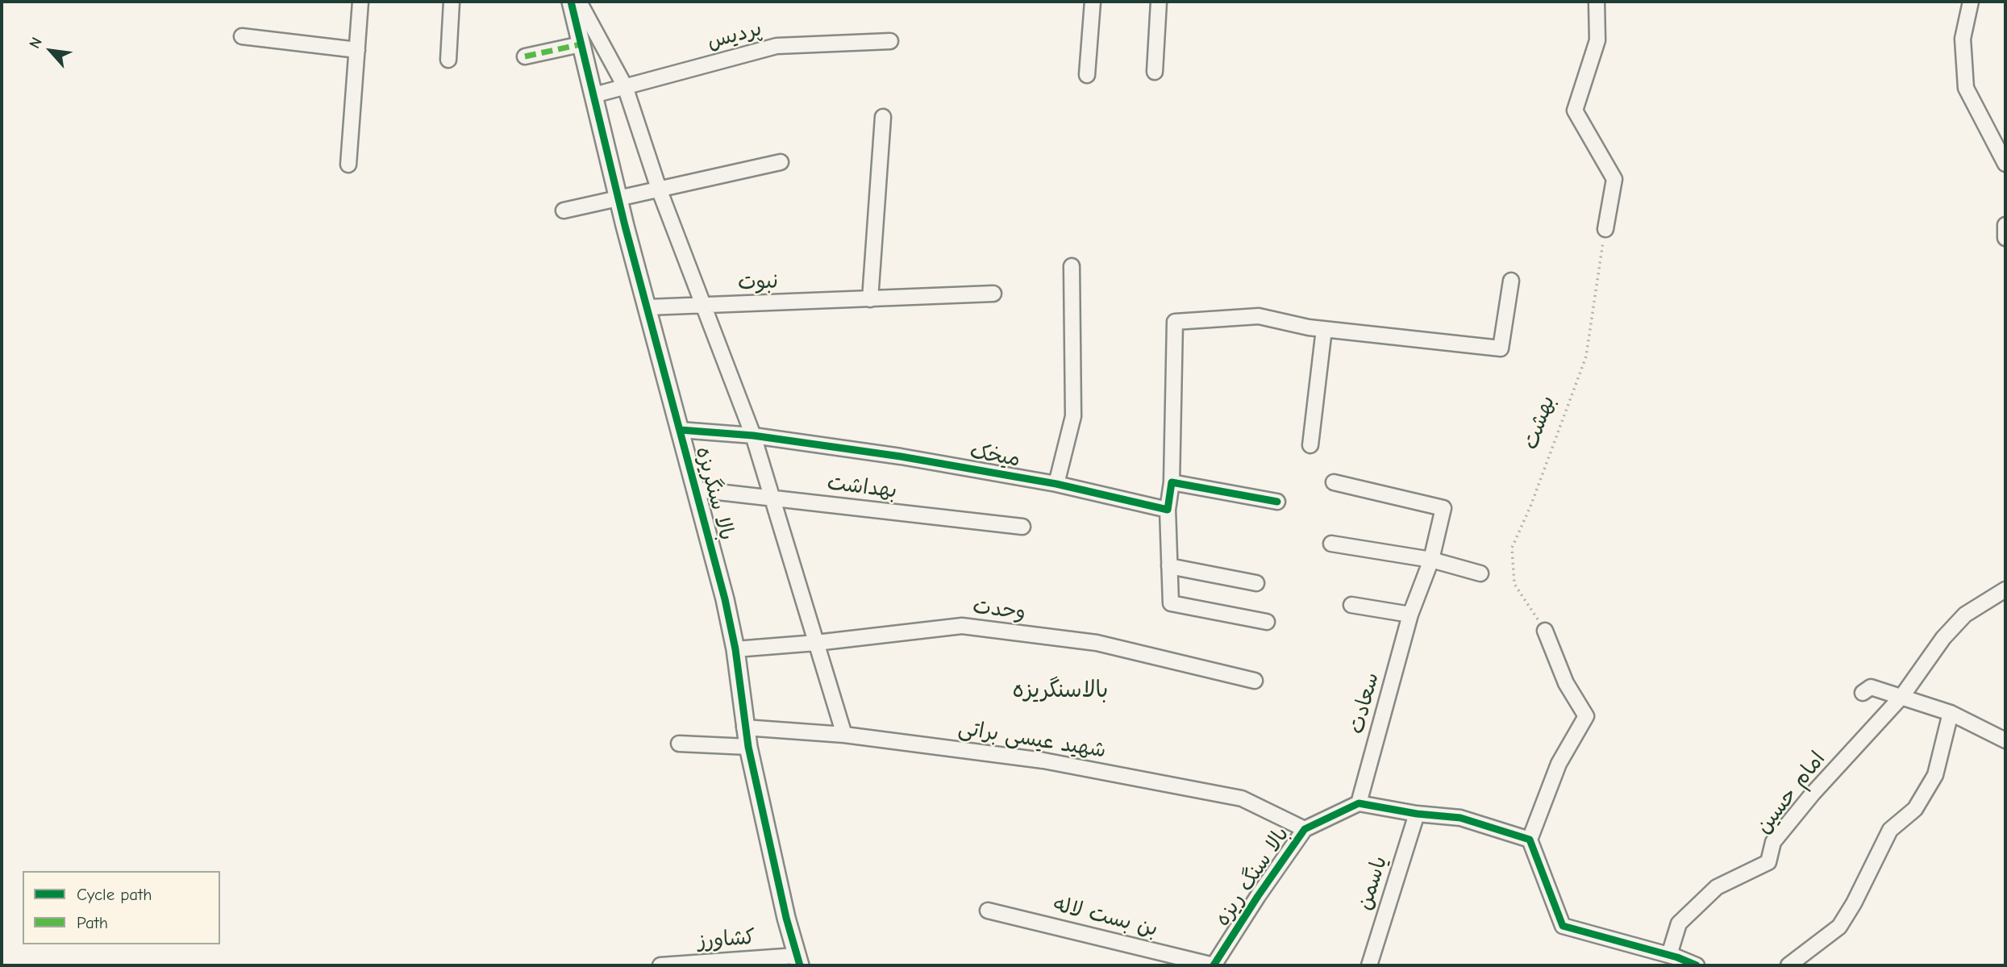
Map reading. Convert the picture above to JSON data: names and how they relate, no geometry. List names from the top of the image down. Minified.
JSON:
{"streets":{"street":["پردیس","نبوت","میخک","بهداشت","بالا سنگریزه","وحدت","سعادت","شهید عیسی براتی","امام حسین","بالا سنگ ریزه","یاسمن","بن بست لاله","کشاورز"],"path":["بهشت"]},"crossings":[["پردیس","بالا سنگریزه"],["نبوت","بالا سنگریزه"],["میخک","بالا سنگریزه"],["بهداشت","بالا سنگریزه"],["بالا سنگریزه","وحدت"],["بالا سنگریزه","شهید عیسی براتی"],["بالا سنگریزه","کشاورز"],["سعادت","بالا سنگ ریزه"],["شهید عیسی براتی","بالا سنگ ریزه"],["بالا سنگ ریزه","بن بست لاله"]],"districts":["بالاسنگریزه"],"legend":["Cycle path","Path"],"north":"top left"}
